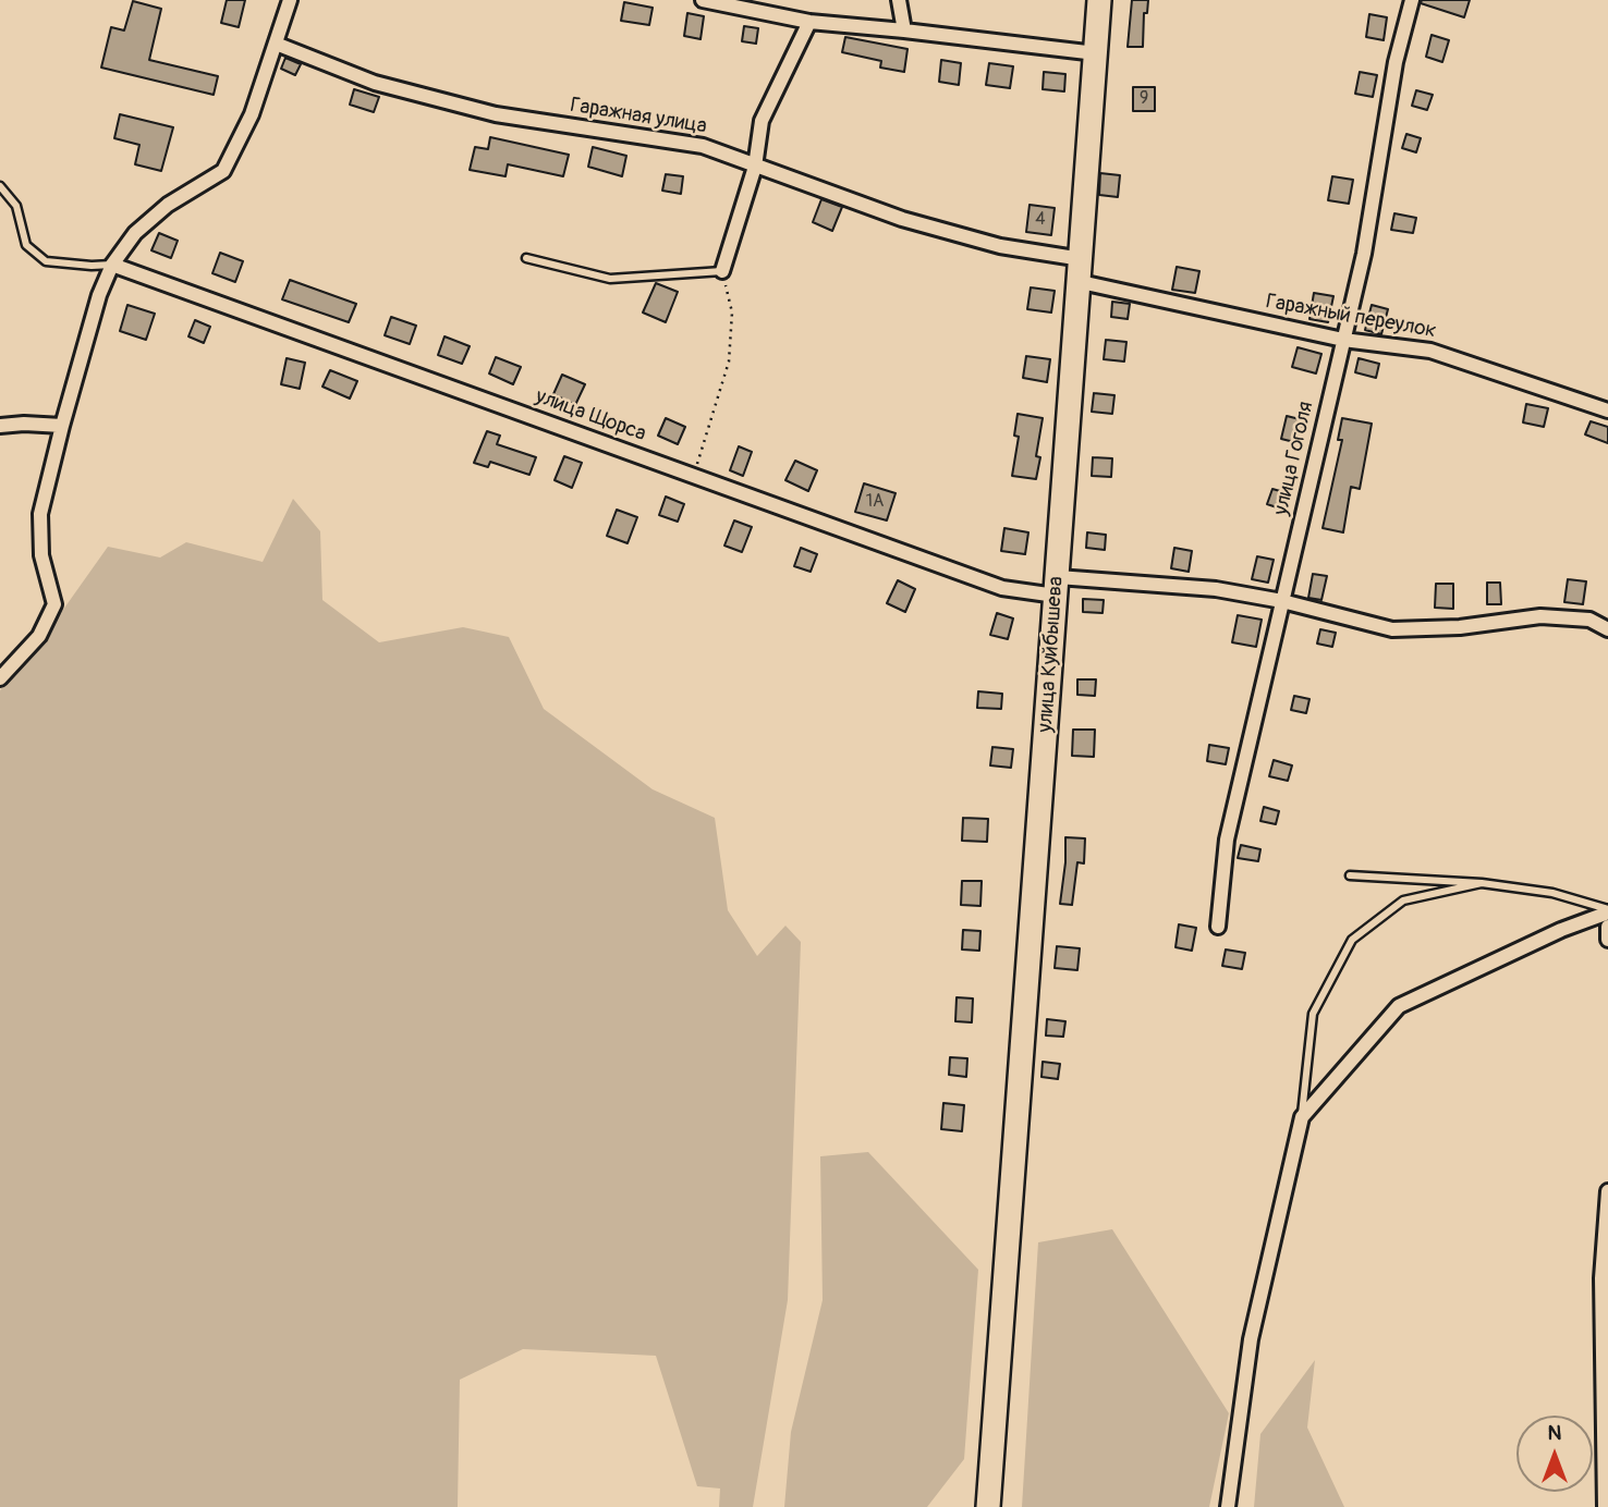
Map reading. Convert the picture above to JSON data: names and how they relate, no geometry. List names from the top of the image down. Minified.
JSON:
{"streets":{"highway":["улица Куйбышева"],"street":["Гаражная улица","Гаражный переулок","улица Щорса","улица Гоголя"]},"crossings":[["Гаражная улица","Гаражный переулок"],["Гаражная улица","улица Куйбышева"],["Гаражный переулок","улица Гоголя"],["Гаражный переулок","улица Куйбышева"],["улица Щорса","улица Гоголя"],["улица Щорса","улица Куйбышева"]],"house_numbers":["9","4","1А"],"north":"top"}
